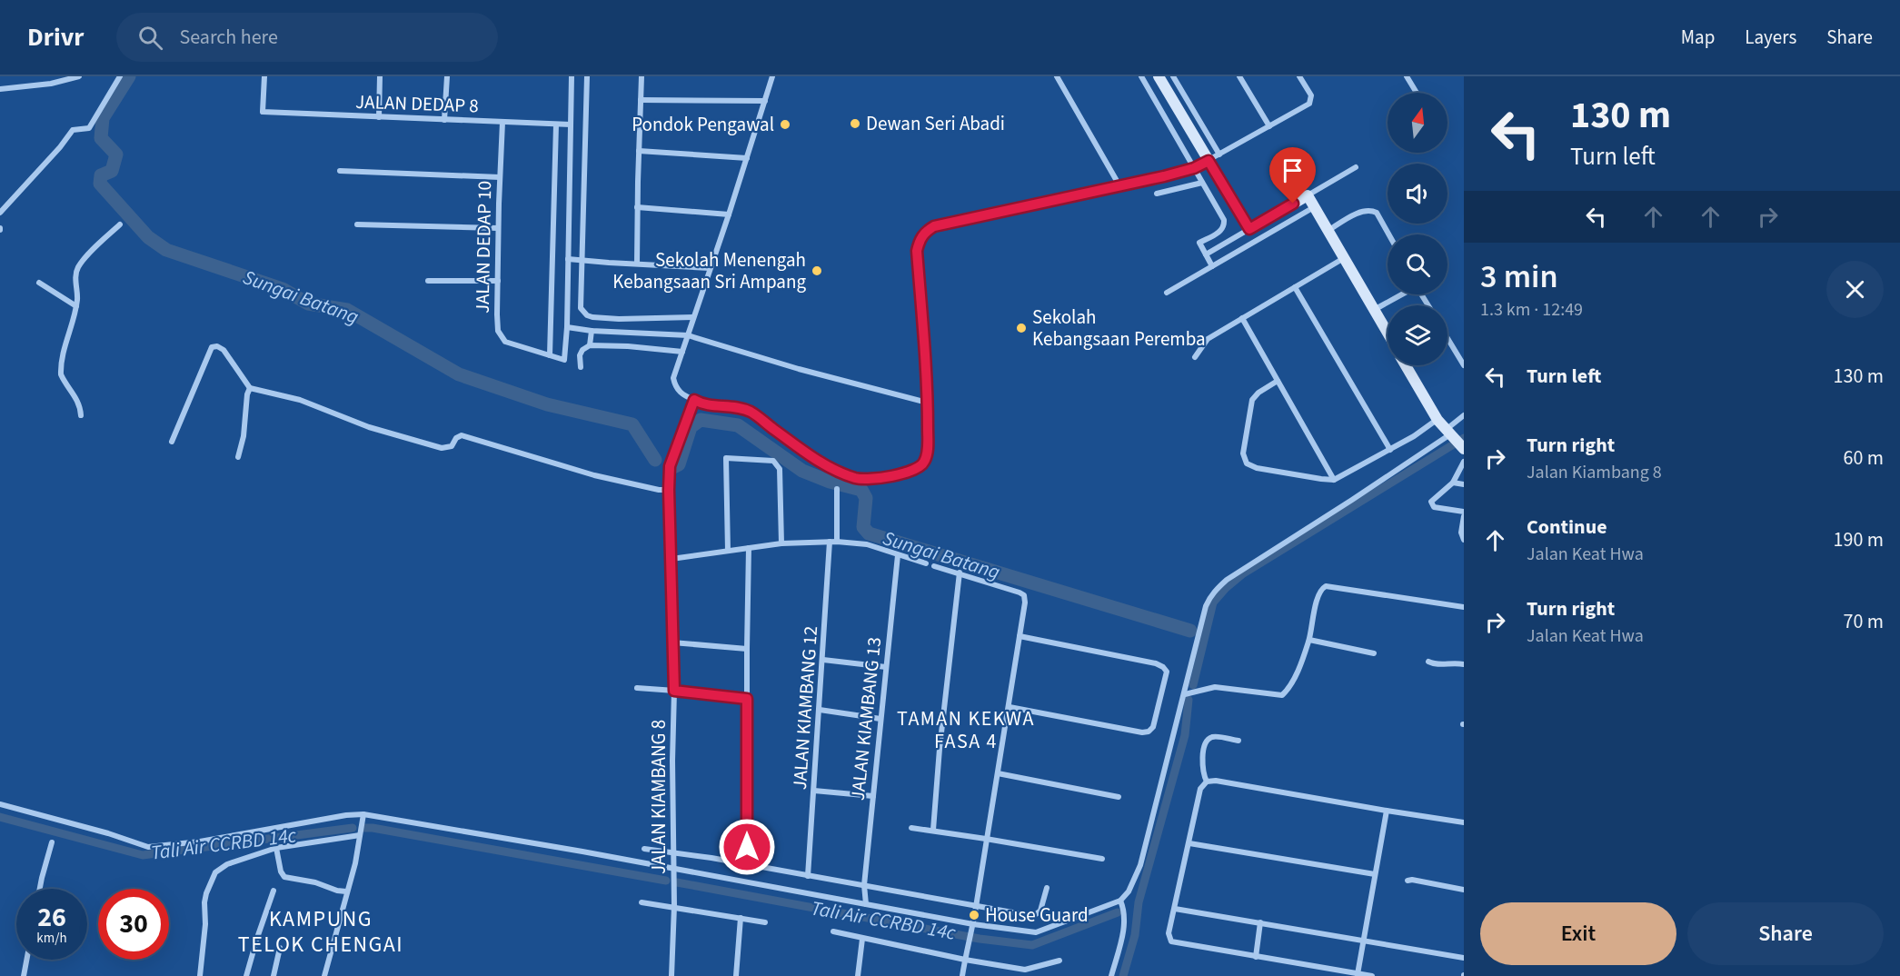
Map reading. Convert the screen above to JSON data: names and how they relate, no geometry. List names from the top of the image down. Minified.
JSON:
{"streets":{"street":["JALAN DEDAP 8","JALAN DEDAP 10","JALAN KIAMBANG 12","JALAN KIAMBANG 13","JALAN KIAMBANG 8"]},"crossings":[["JALAN DEDAP 8","JALAN DEDAP 10"]],"districts":["TAMAN KEKWA FASA 4","KAMPUNG TELOK CHENGAI"],"water":["Sungai Batang","Tali Air CCRBD 14c"],"places":["Dewan Seri Abadi","Pondok Pengawal","Sekolah Menengah Kebangsaan Sri Ampang","Sekolah Kebangsaan Peremba","House Guard"],"north":"top","page":{"header":"Drivr","search":"Search here","nav":["Map","Layers","Share"],"turn":["130 m","Turn left"],"heading":["3 min","1.3 km · 12:49"],"list":[{"name":"Turn left","value":"130 m"},{"name":"Turn right","note":"Jalan Kiambang 8","value":"60 m"},{"name":"Continue","note":"Jalan Keat Hwa","value":"190 m"},{"name":"Turn right","note":"Jalan Keat Hwa","value":"70 m"}],"speed":"26 km/h","limit":"30","buttons":["Exit","Share"]}}
